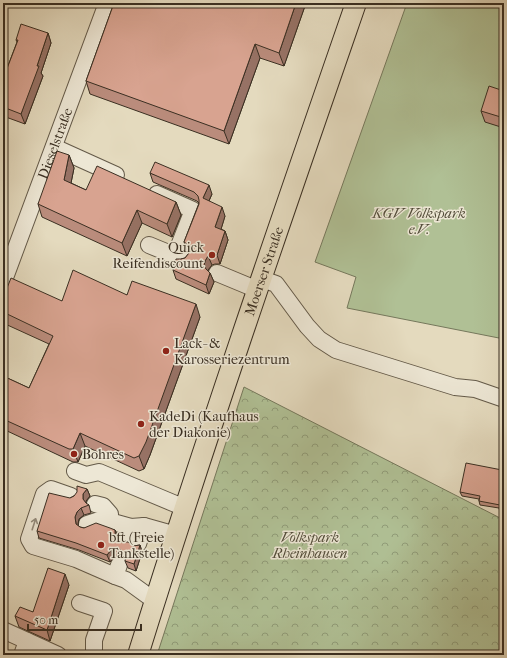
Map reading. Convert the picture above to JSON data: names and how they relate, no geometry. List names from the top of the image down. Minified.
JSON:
{"streets":{"main road":["Moerser Straße"],"street":["Dieselstraße"]},"parks":["KGV Volkspark e.V.","Volkspark Rheinhausen"],"places":["Quick Reifendiscount","Lack- & Karosseriezentrum","KadeDi (Kaufhaus der Diakonie)","Bohres","bft (Freie Tankstelle)"],"scale_bar":"50 m"}
